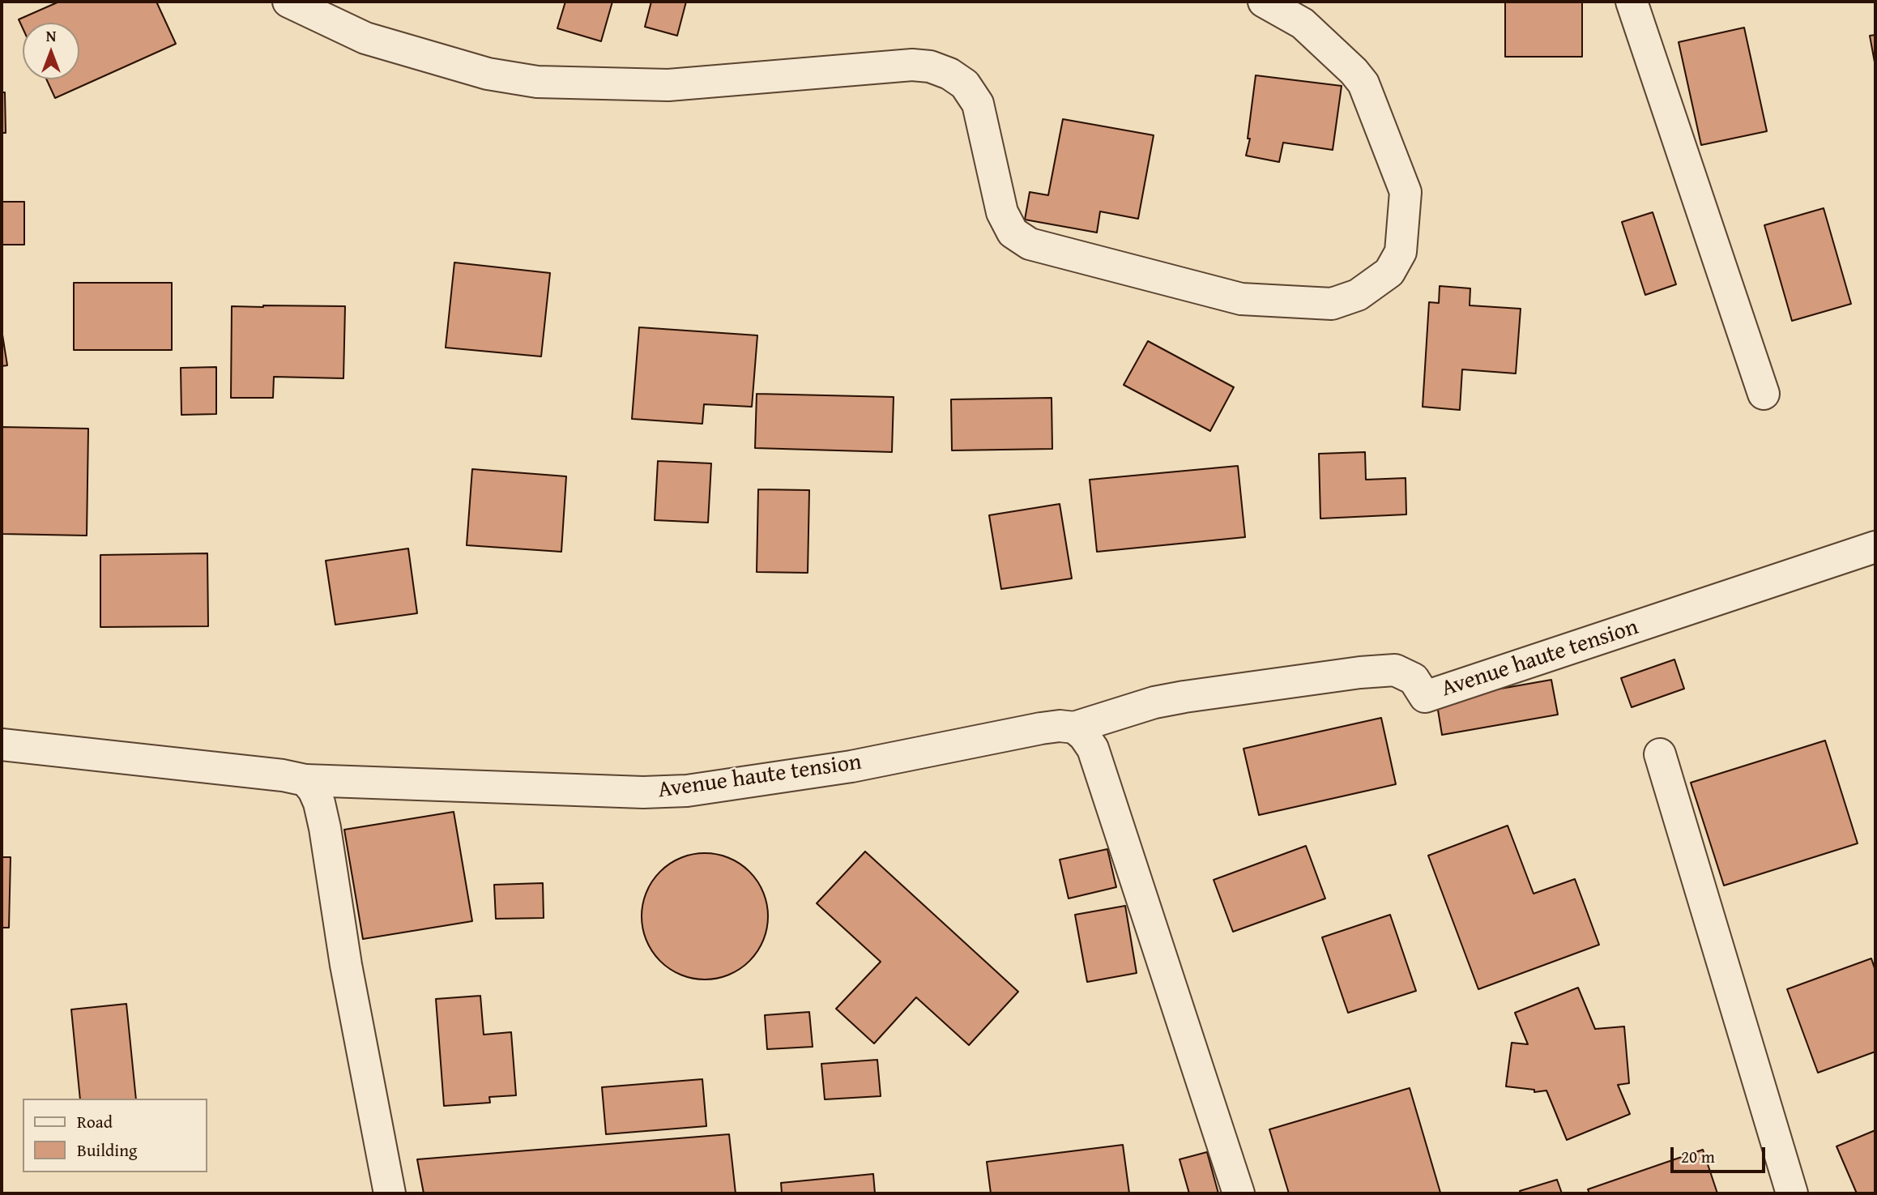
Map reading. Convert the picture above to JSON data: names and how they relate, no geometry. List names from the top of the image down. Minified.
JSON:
{"streets":{"street":["Avenue haute tension"]},"legend":["Road","Building"],"scale_bar":"20 m","north":"top"}
